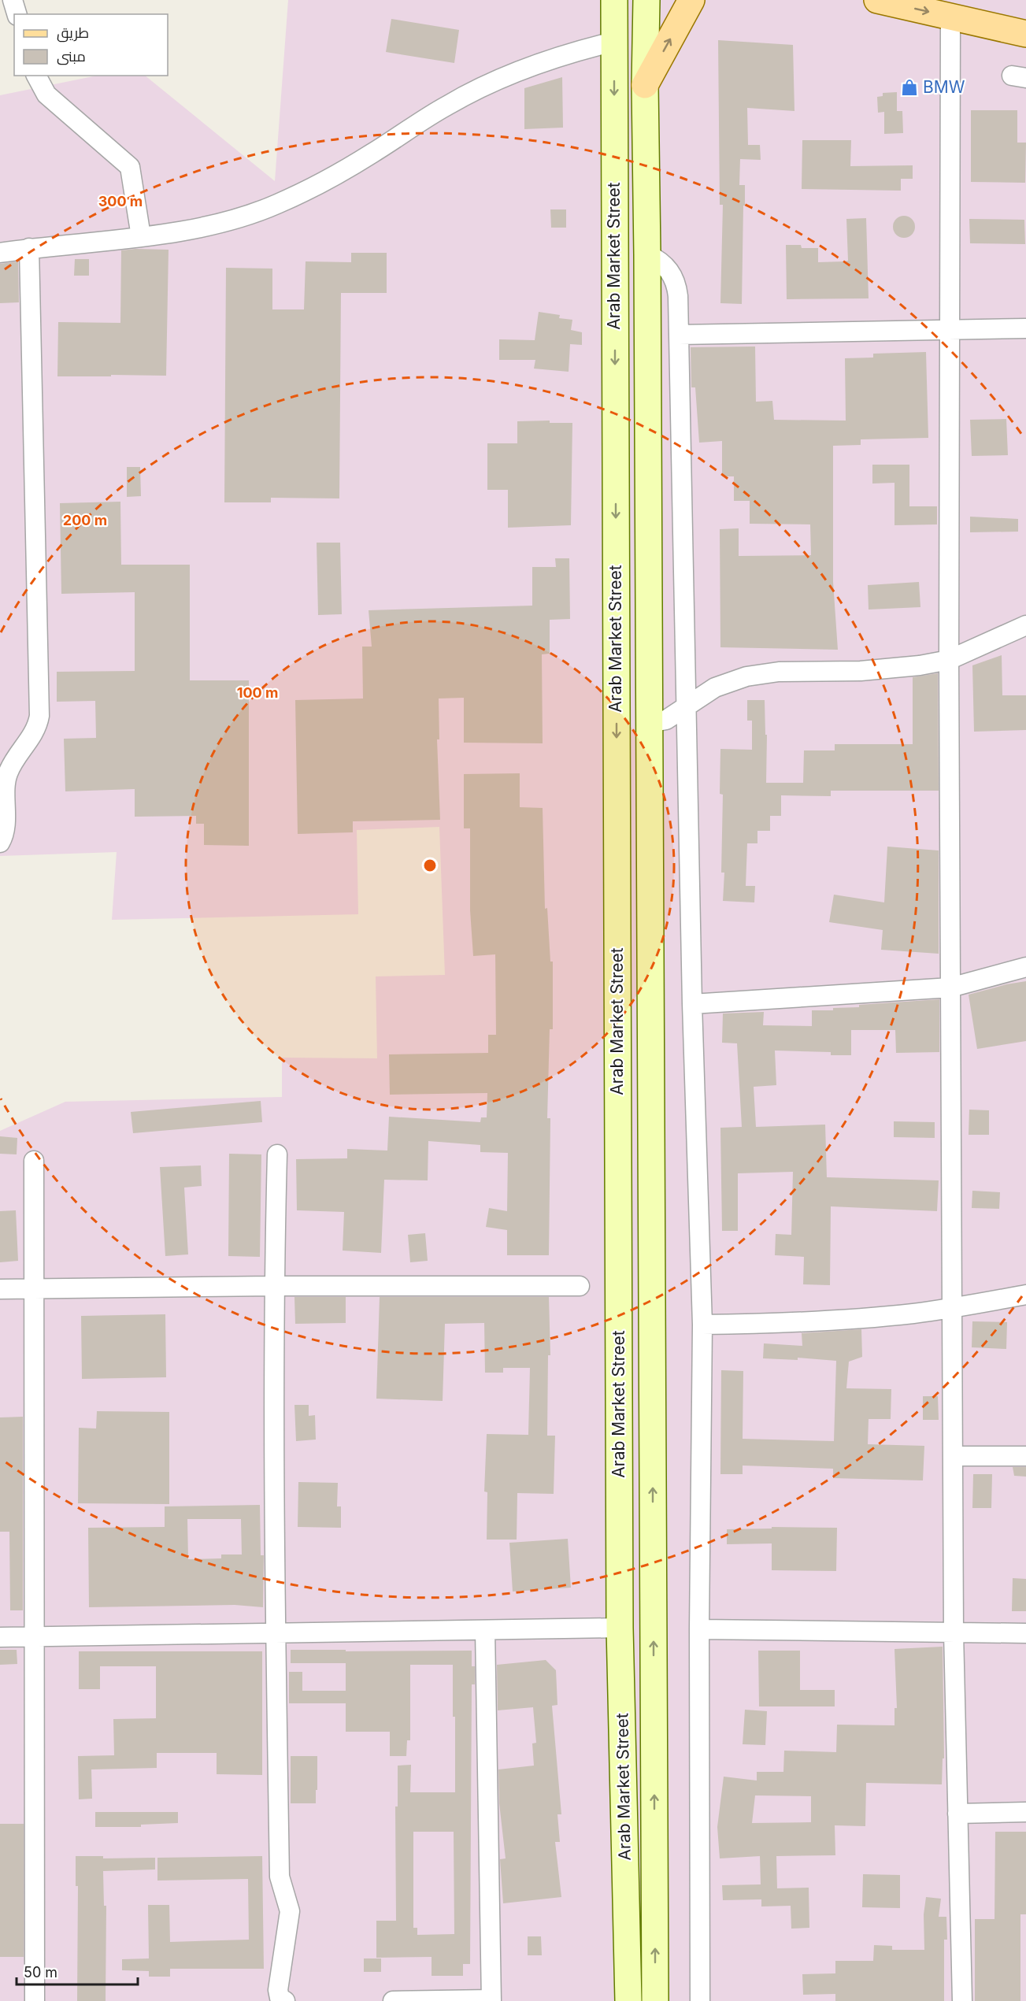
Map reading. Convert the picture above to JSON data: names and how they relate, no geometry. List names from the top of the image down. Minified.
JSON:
{"streets":{"main road":["Arab Market Street"]},"places":{"shop":["BMW"]},"legend":["طريق","مبنى"],"scale_bar":"50 m","rings":["300 m","200 m","100 m"]}
